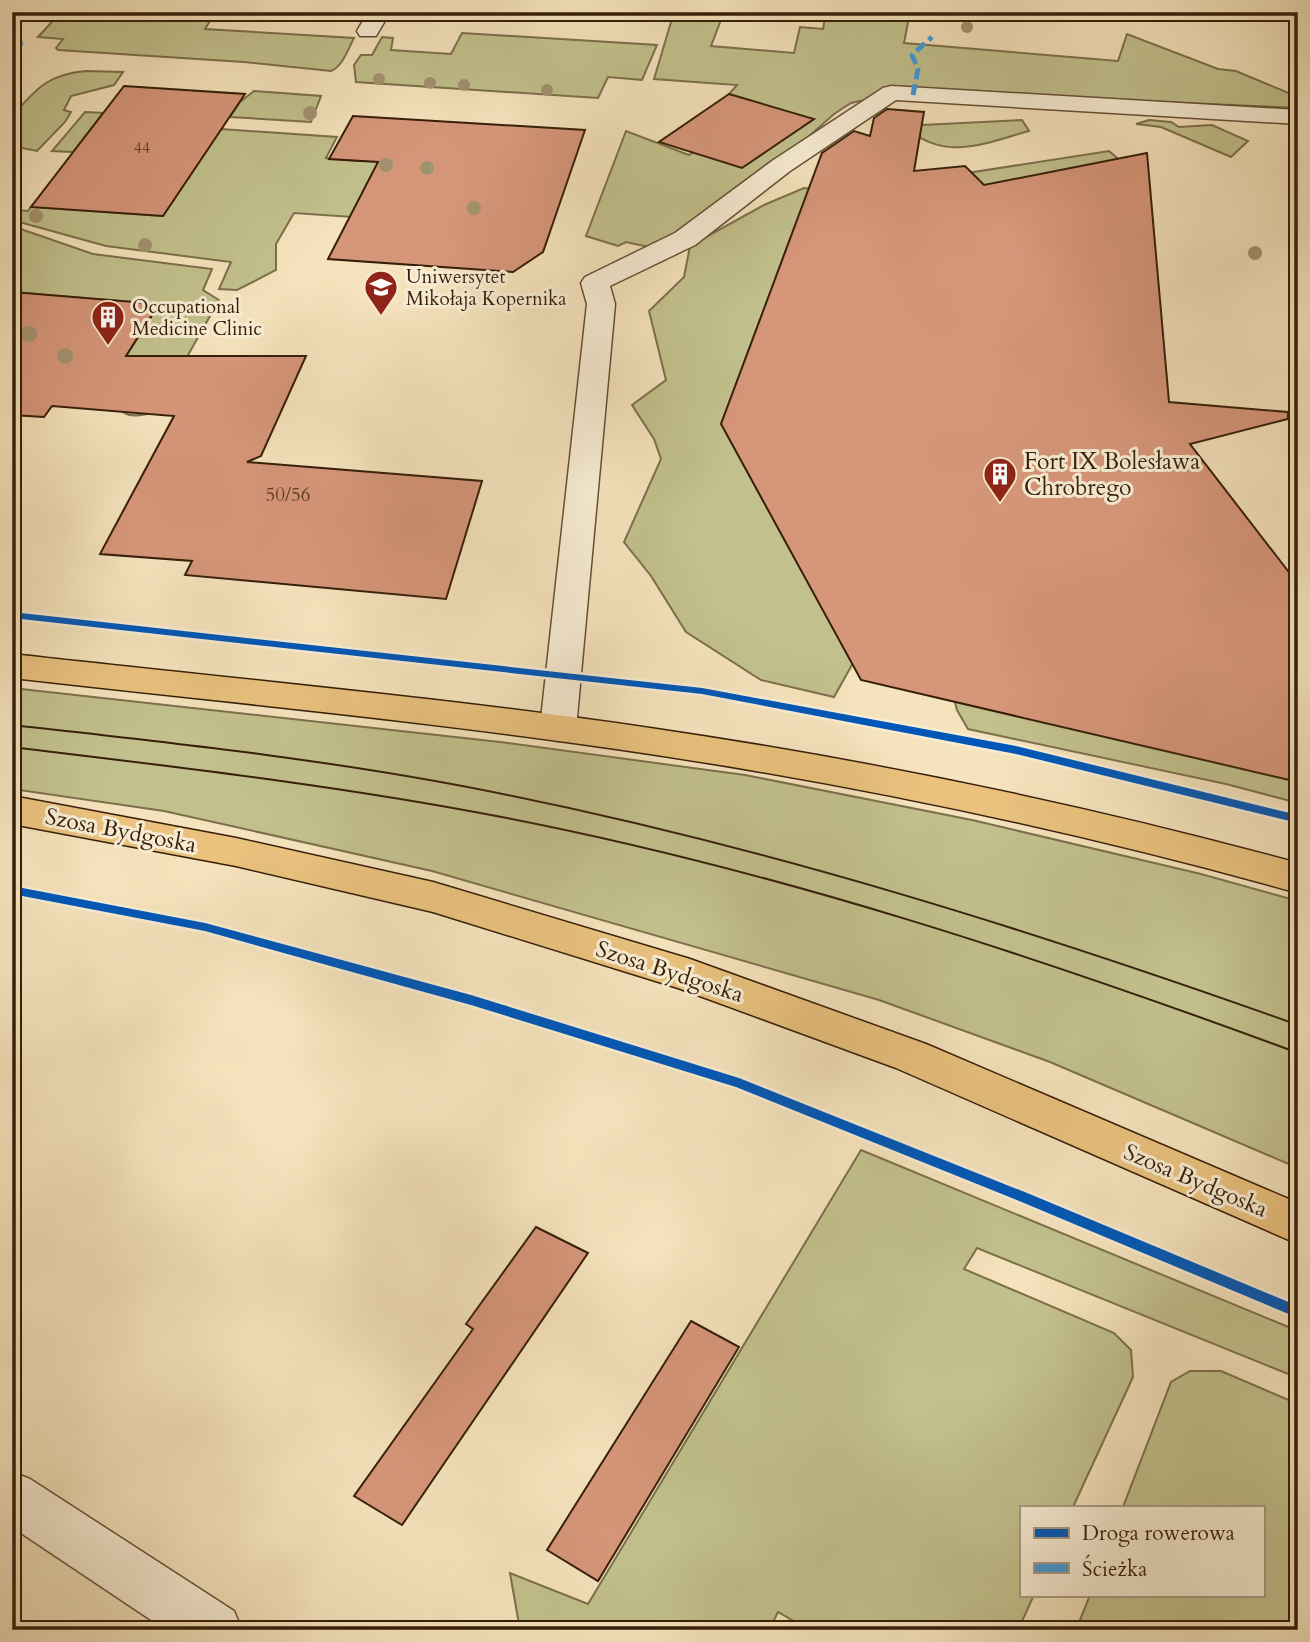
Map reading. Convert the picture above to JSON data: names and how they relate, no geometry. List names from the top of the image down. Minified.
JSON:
{"streets":{"main road":["Szosa Bydgoska"]},"places":{"school or university":["Uniwersytet Mikołaja Kopernika"],"building":["Occupational Medicine Clinic","Fort IX Bolesława Chrobrego"]},"house_numbers":["44","50/56"],"legend":["Droga rowerowa","Ścieżka"]}
